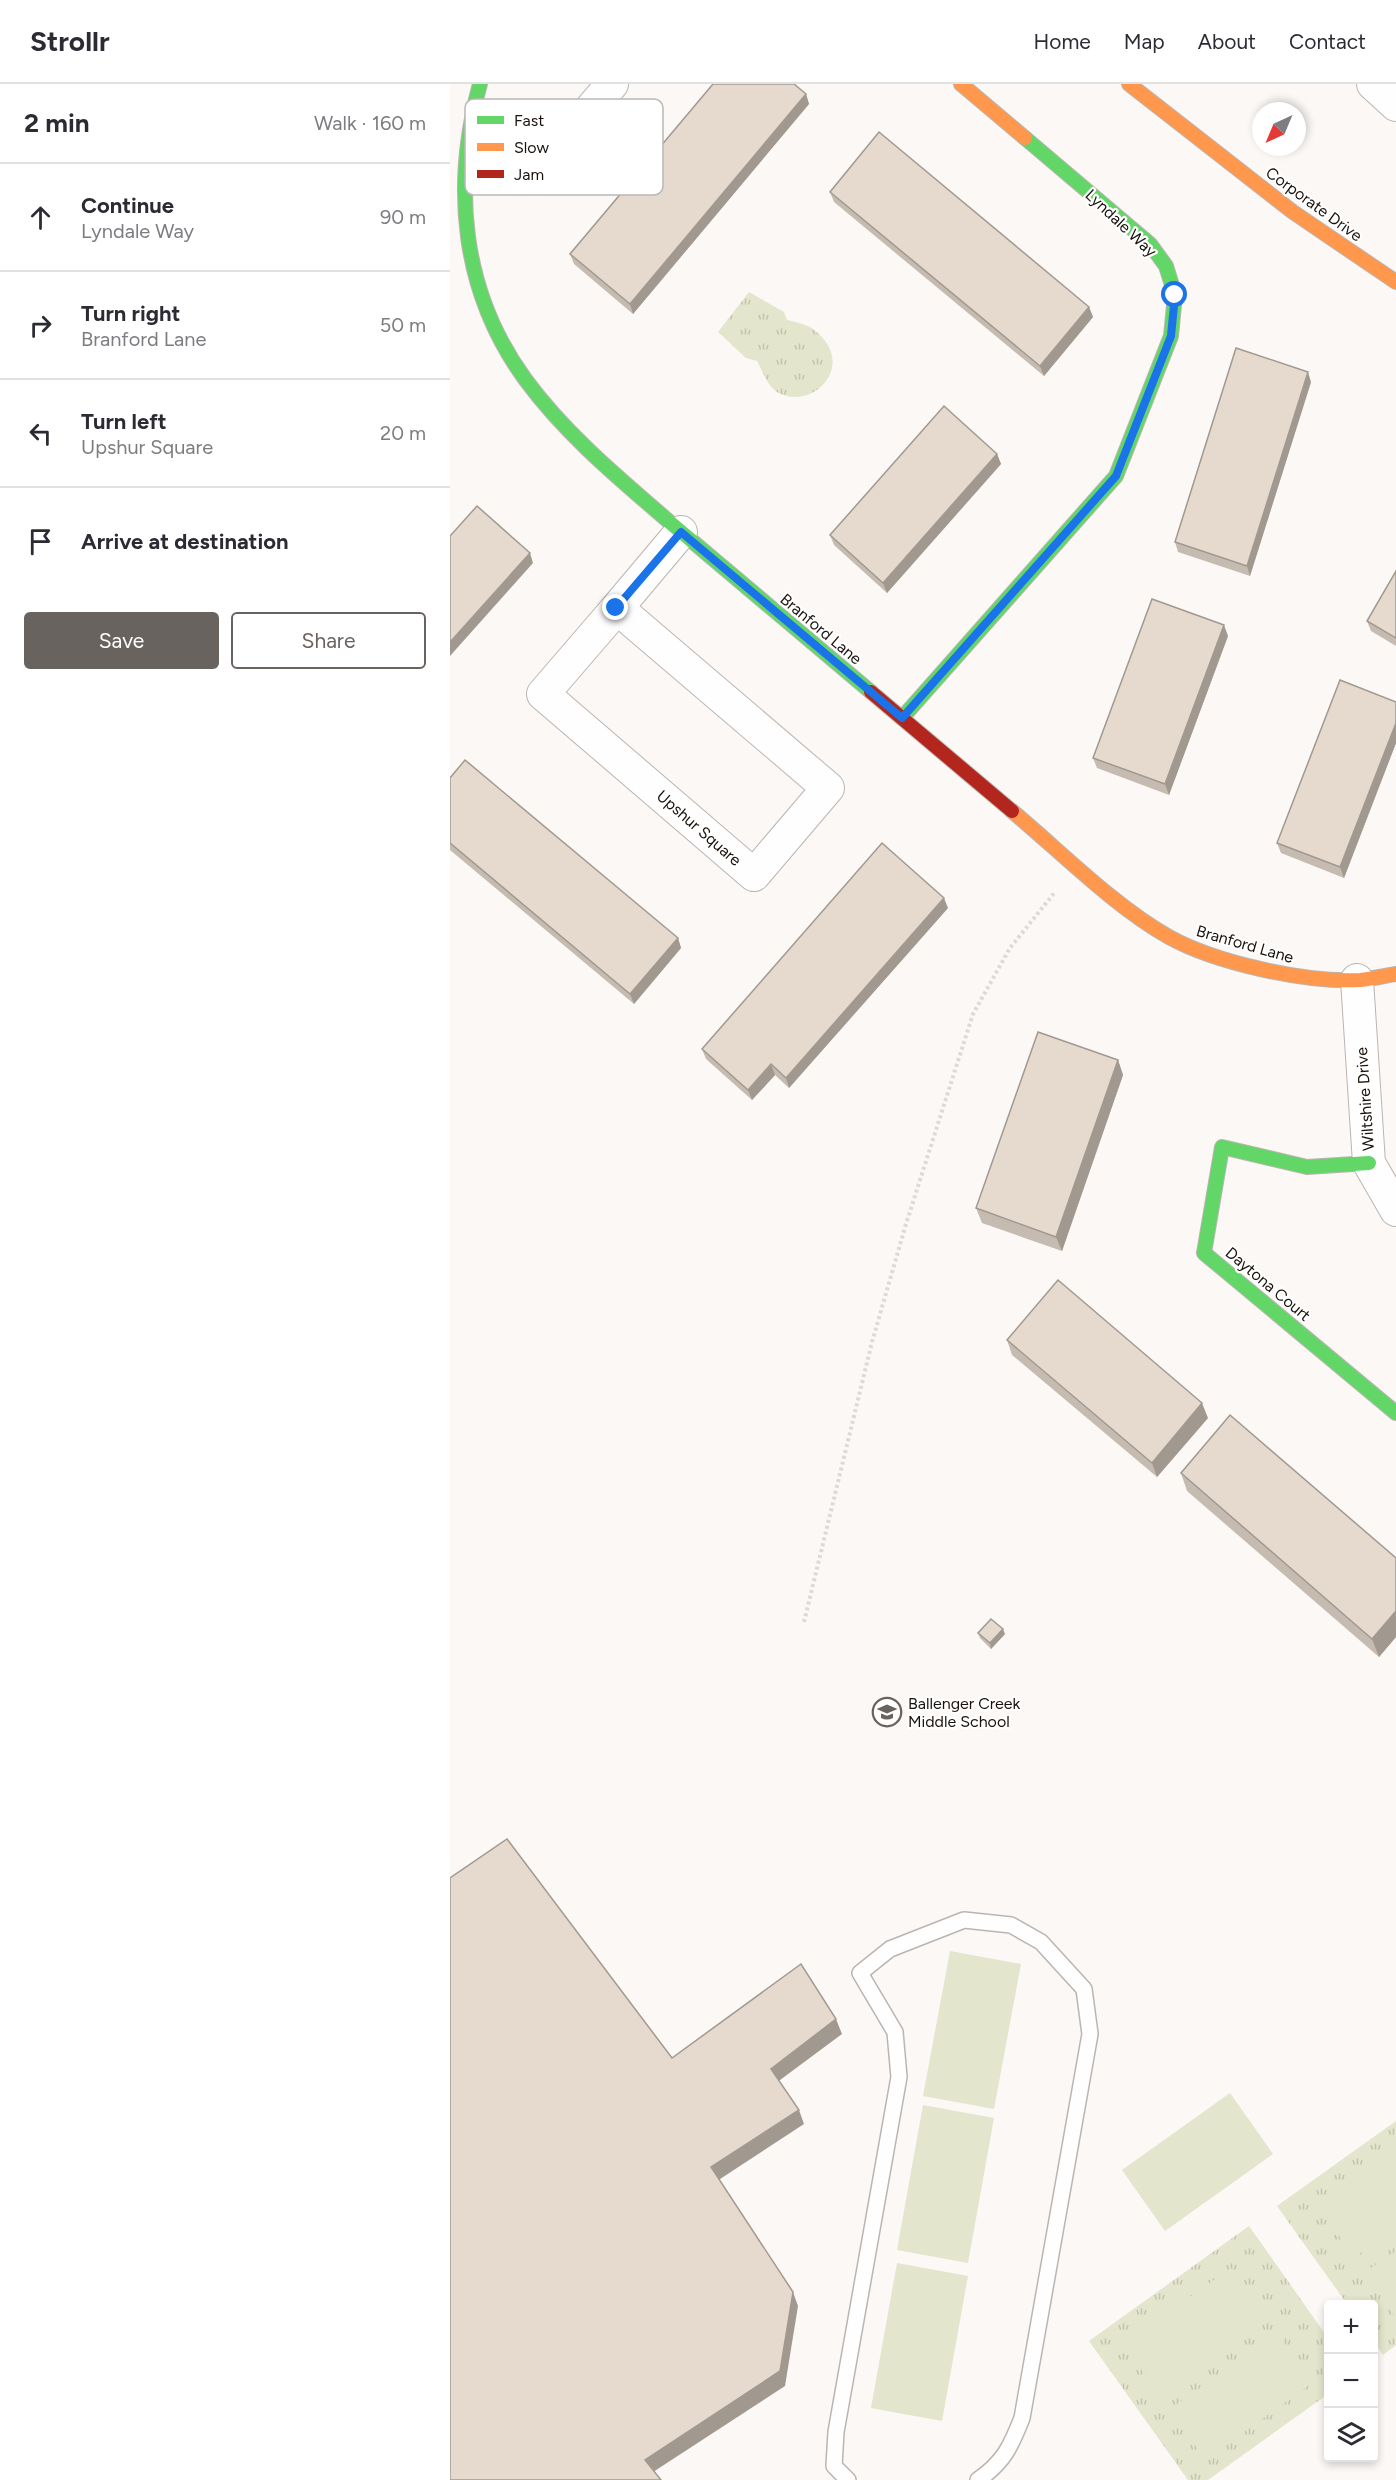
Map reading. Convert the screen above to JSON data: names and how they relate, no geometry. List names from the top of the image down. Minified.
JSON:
{"streets":{"street":["Corporate Drive","Lyndale Way","Branford Lane","Upshur Square","Wiltshire Drive","Daytona Court"]},"crossings":[["Lyndale Way","Branford Lane"],["Branford Lane","Upshur Square"],["Branford Lane","Wiltshire Drive"],["Wiltshire Drive","Daytona Court"]],"places":{"school or university":["Ballenger Creek Middle School"]},"legend":["Fast","Slow","Jam"],"north":"bottom left","page":{"header":"Strollr","nav":["Home","Map","About","Contact"],"heading":["2 min","Walk · 160 m"],"list":[["Continue","Lyndale Way","90 m"],["Turn right","Branford Lane","50 m"],["Turn left","Upshur Square","20 m"],"Arrive at destination"],"buttons":["Save","Share"],"map_buttons":["+","−"]}}
